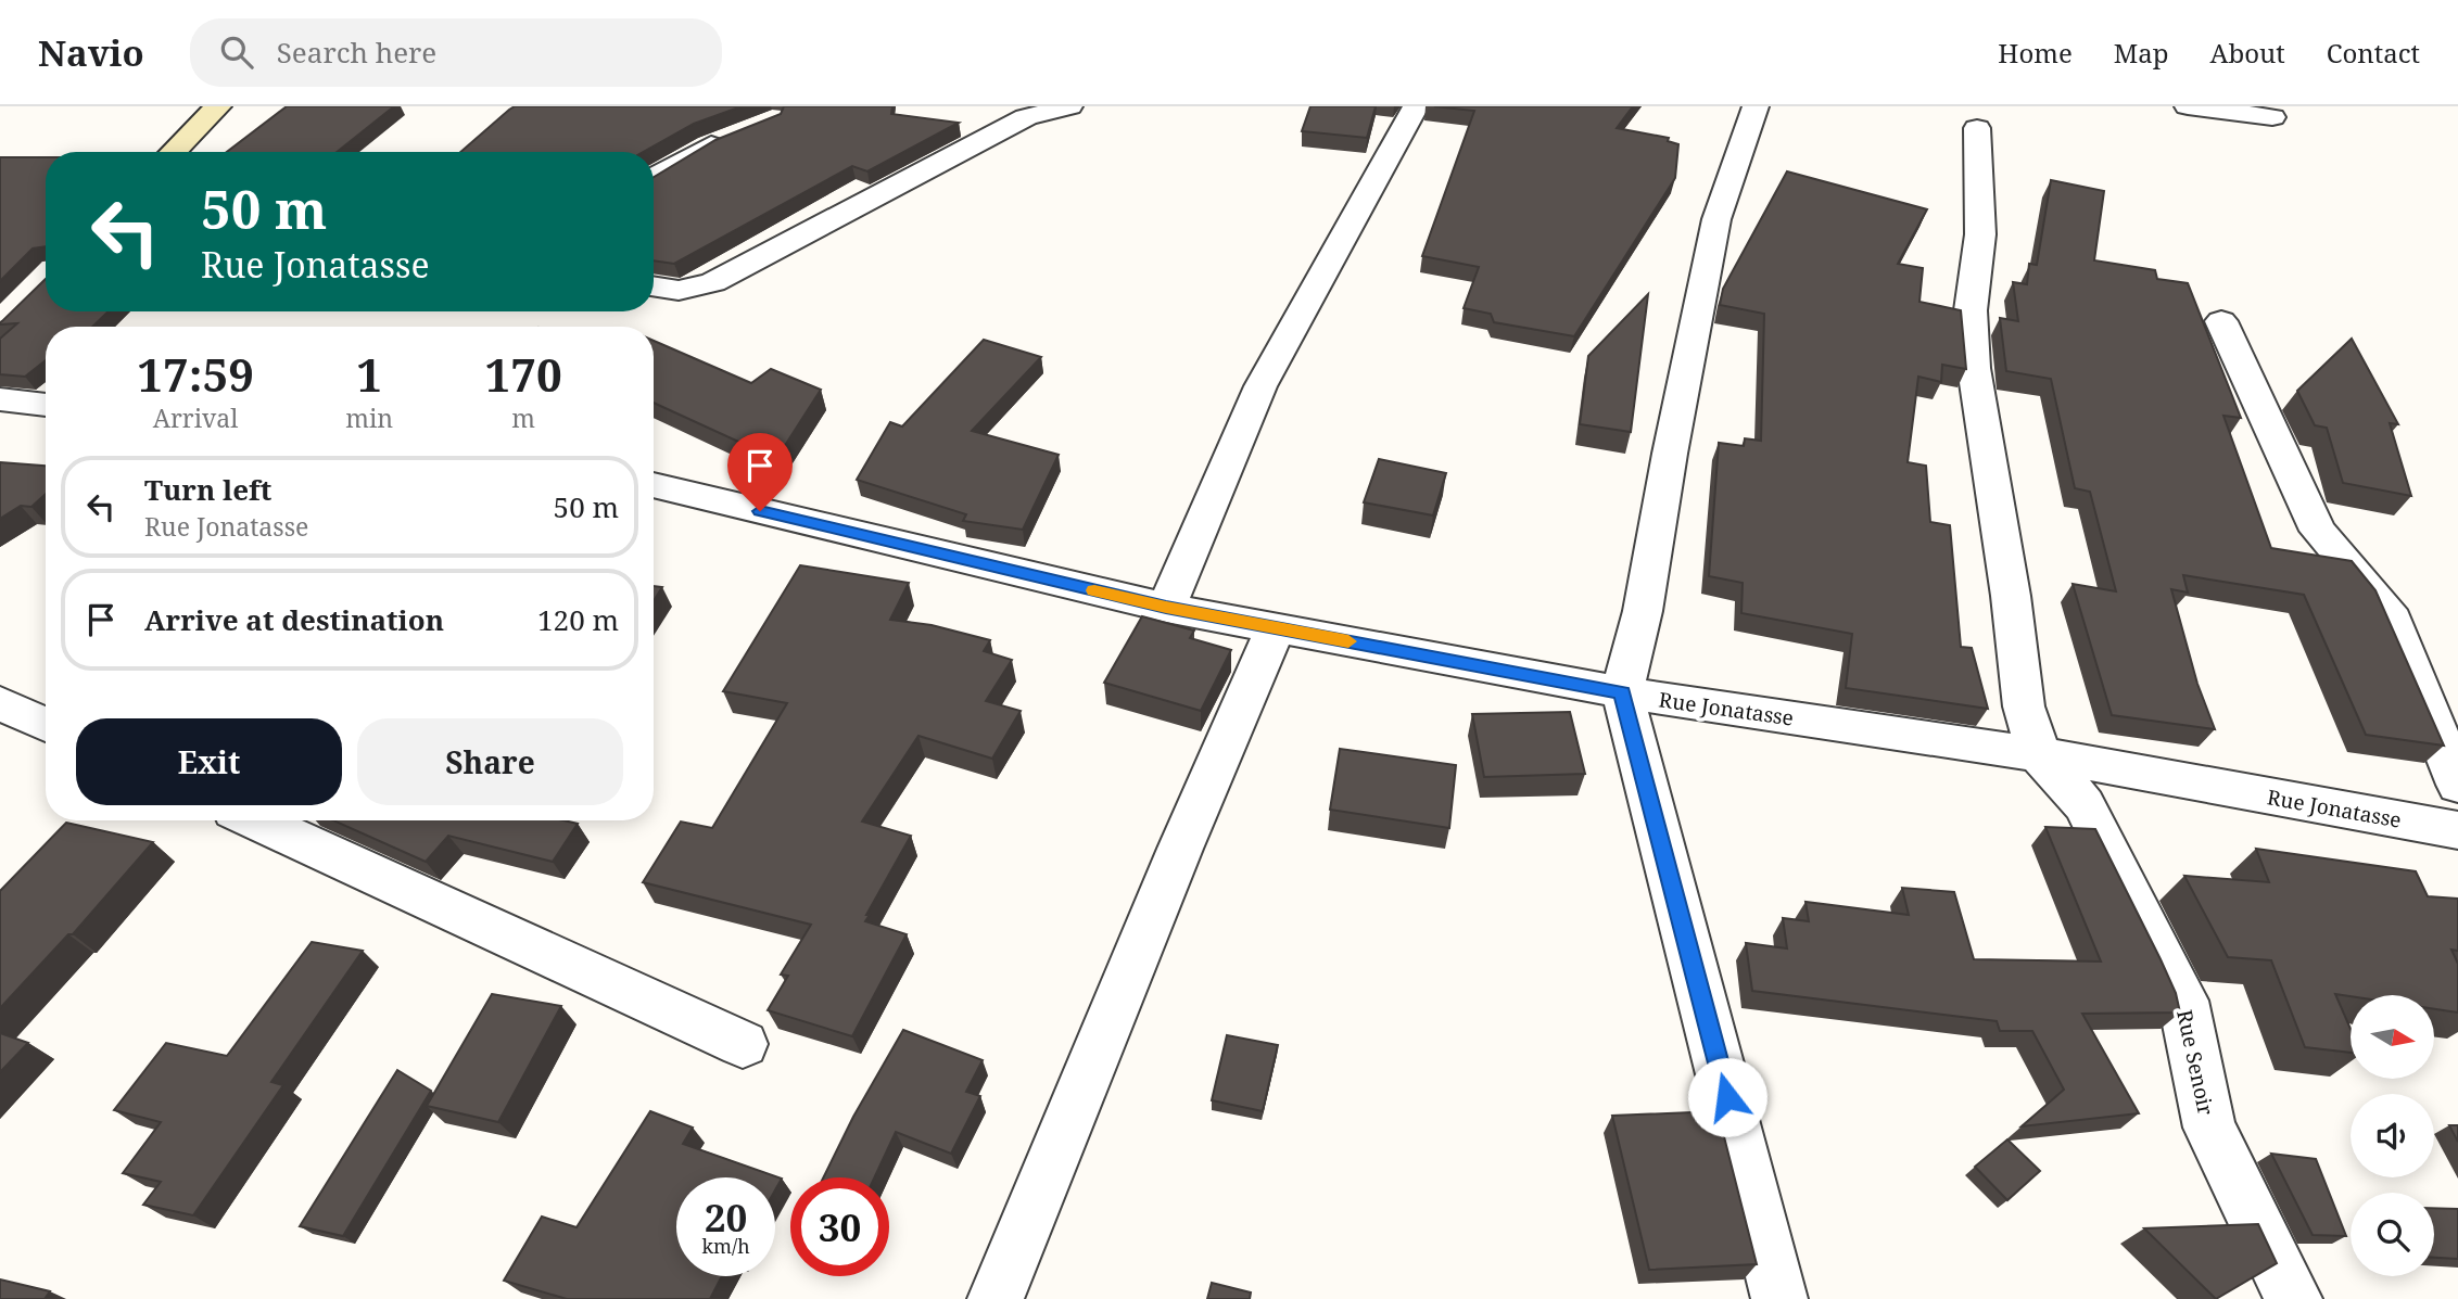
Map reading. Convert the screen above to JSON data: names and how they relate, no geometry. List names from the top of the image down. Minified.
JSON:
{"streets":{"street":["Rue Jonatasse","Rue Senoir"]},"crossings":[["Rue Jonatasse","Rue Senoir"]],"north":"right","page":{"header":"Navio","search":"Search here","nav":["Home","Map","About","Contact"],"turn":["50 m","Rue Jonatasse"],"eta":["17:59","Arrival","1","min","170","m"],"list":[{"name":"Turn left","note":"Rue Jonatasse","value":"50 m"},{"name":"Arrive at destination","value":"120 m"}],"buttons":["Exit","Share"],"speed":"20 km/h","limit":"30"}}
